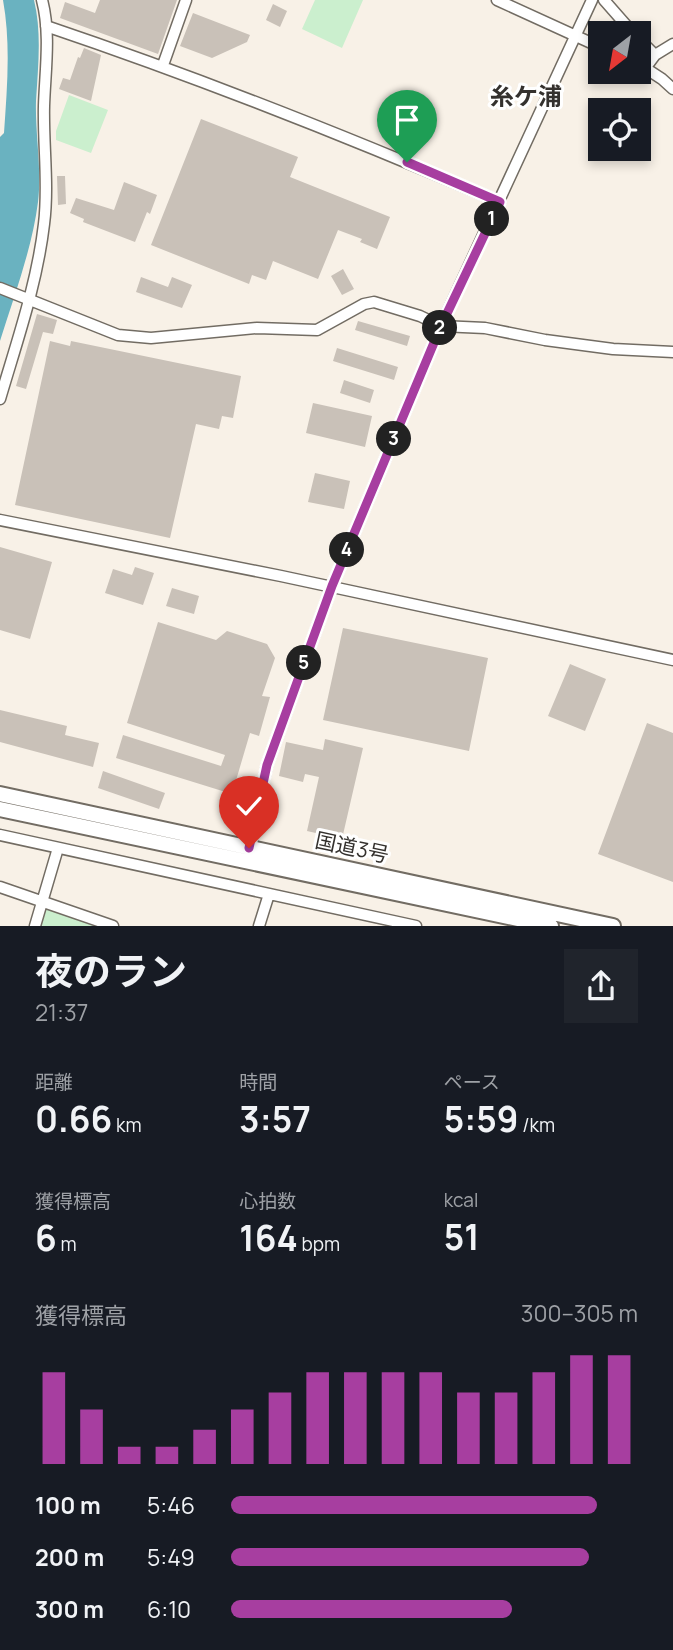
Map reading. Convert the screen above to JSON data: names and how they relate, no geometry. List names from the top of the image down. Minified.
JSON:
{"streets":{"highway":["国道3号"]},"districts":["糸ケ浦"],"north":"bottom left","page":{"pins":["1","2","3","4","5"],"heading":["夜のラン","21:37"],"stats":[["距離","0.66 km"],["時間","3:57"],["ペース","5:59 /km"],["獲得標高","6 m"],["心拍数","164 bpm"],["kcal","51"]],"chart":["獲得標高","300–305 m"],"list":[{"name":"100 m","note":"5:46"},{"name":"200 m","note":"5:49"},{"name":"300 m","note":"6:10"}]}}
